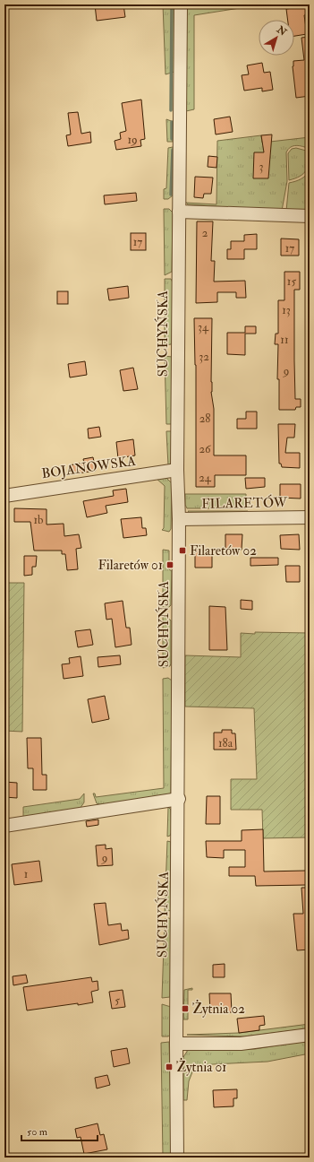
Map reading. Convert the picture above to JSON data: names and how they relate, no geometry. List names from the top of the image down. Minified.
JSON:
{"streets":{"street":["SUCHYŃSKA","BOJANOWSKA","FILARETÓW"]},"crossings":[["SUCHYŃSKA","BOJANOWSKA"],["SUCHYŃSKA","FILARETÓW"]],"places":{"transit":["Filaretów 02","Filaretów 01","Żytnia 02","Żytnia 01"]},"house_numbers":["19","3","2","17","17","15","13","34","11","32","9","28","26","24","1b","18a","9","1","5"],"scale_bar":"50 m","north":"top right"}
